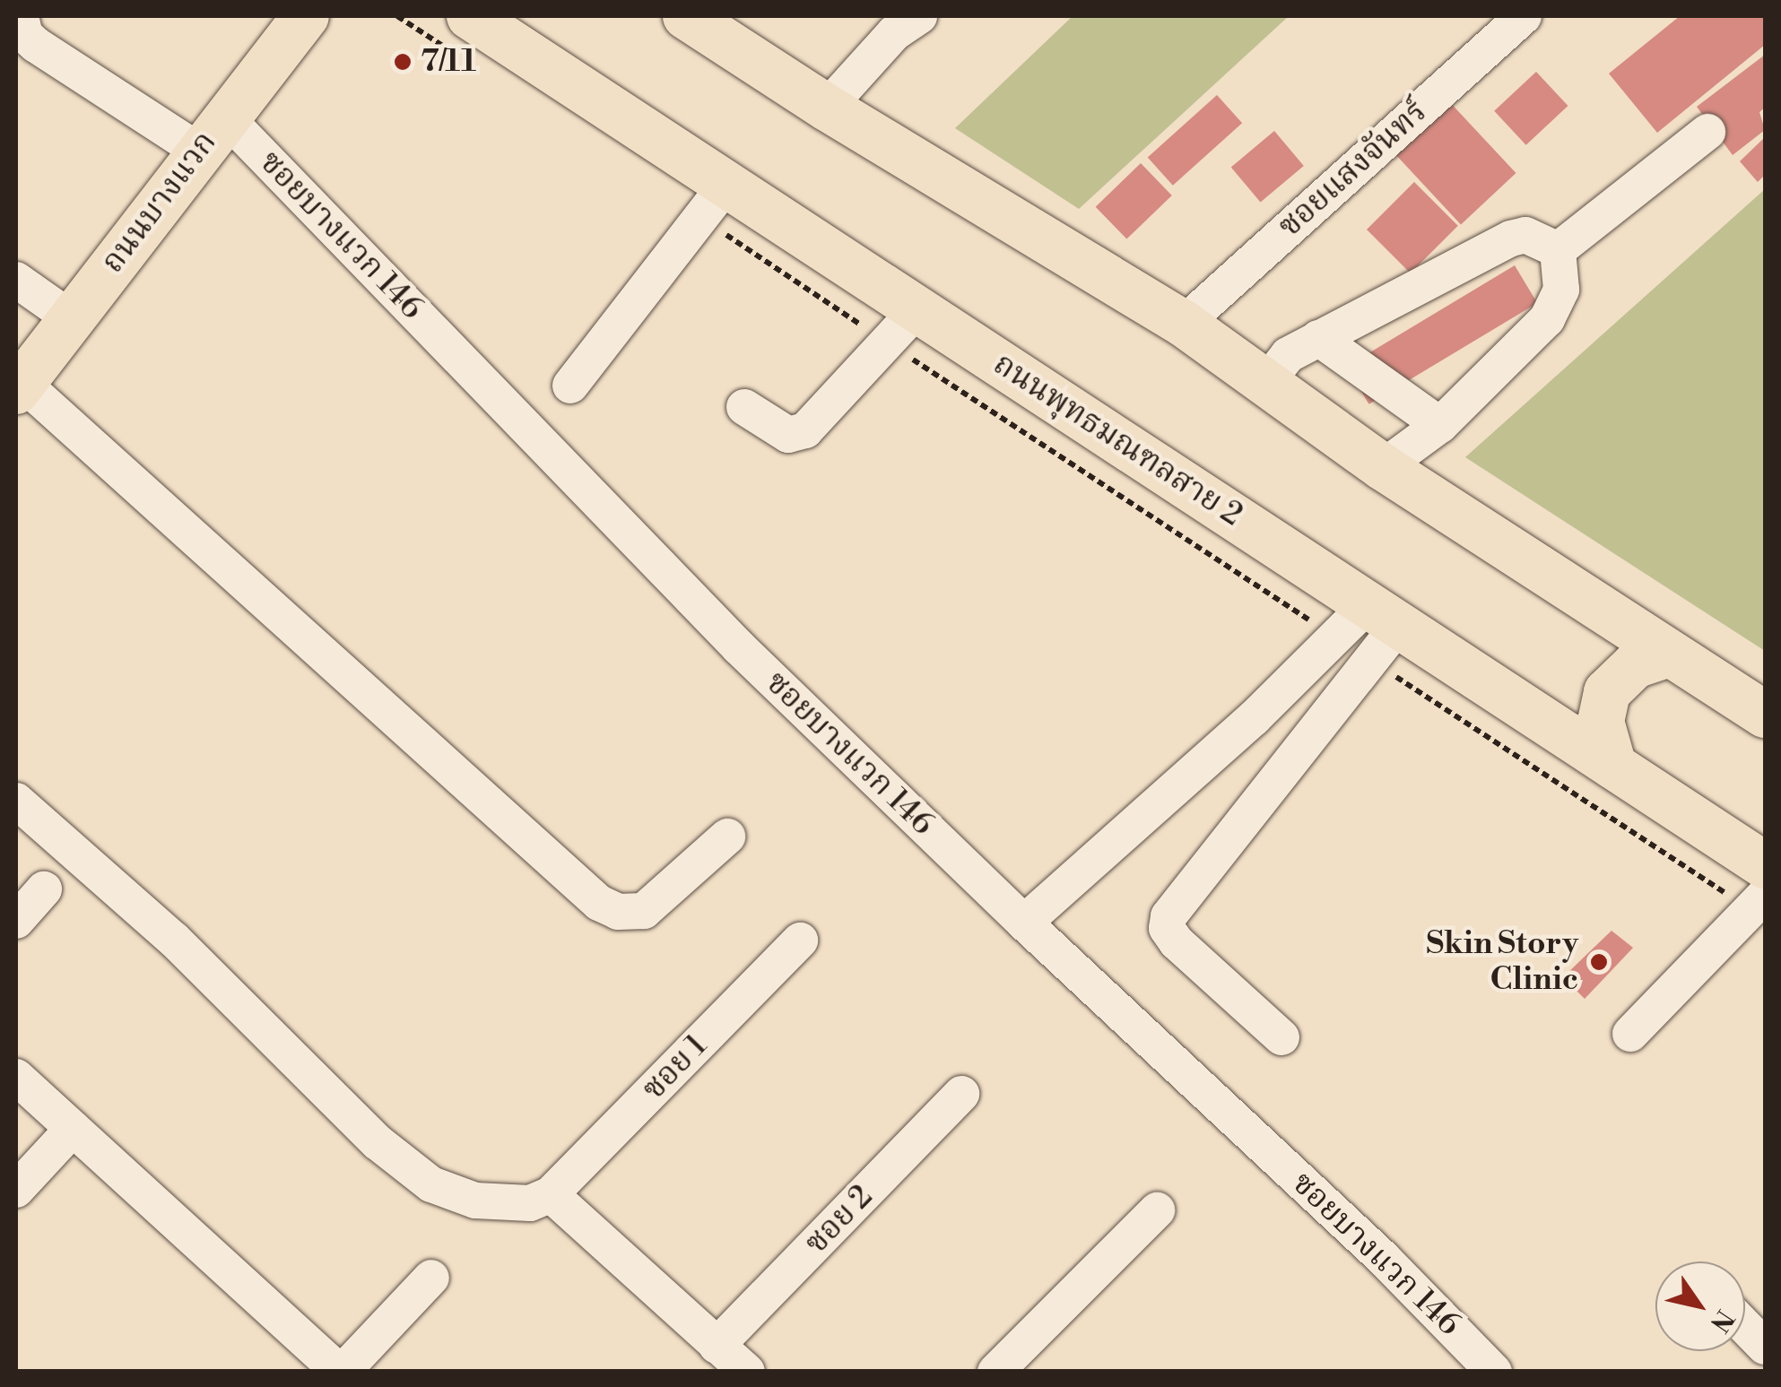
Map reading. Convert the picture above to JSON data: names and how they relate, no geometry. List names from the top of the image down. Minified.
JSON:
{"streets":{"main road":["ถนนบางแวก","ถนนพุทธมณฑลสาย 2"],"street":["ซอยแสงจันทร์","ซอยบางแวก 146","ซอย 1","ซอย 2"]},"crossings":[["ถนนบางแวก","ซอยบางแวก 146"]],"places":["7/11","Skin Story Clinic"],"north":"bottom right"}
